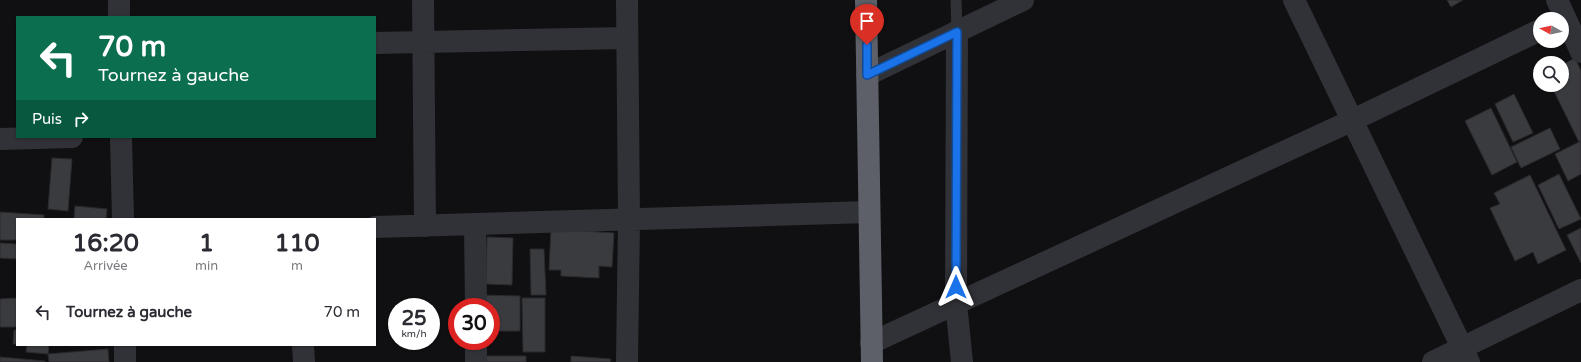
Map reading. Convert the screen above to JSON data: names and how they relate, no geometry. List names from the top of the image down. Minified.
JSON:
{"north":"left","page":{"turn":["70 m","Tournez à gauche"],"then":"Puis","eta":["16:20","Arrivée","1","min","110","m"],"list":[{"name":"Tournez à gauche","value":"70 m"}],"speed":"25 km/h","limit":"30"}}
